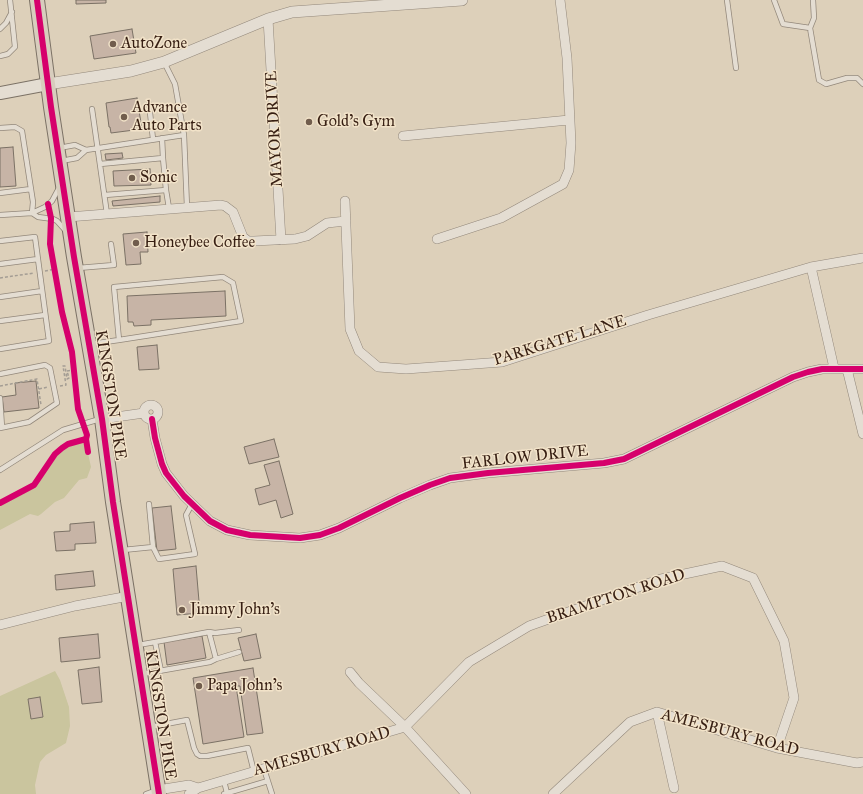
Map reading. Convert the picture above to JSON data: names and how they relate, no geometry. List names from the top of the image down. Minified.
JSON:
{"streets":{"main road":["KINGSTON PIKE"],"street":["MAYOR DRIVE","PARKGATE LANE","FARLOW DRIVE","BRAMPTON ROAD","AMESBURY ROAD"]},"crossings":[["KINGSTON PIKE","FARLOW DRIVE"],["KINGSTON PIKE","AMESBURY ROAD"],["BRAMPTON ROAD","AMESBURY ROAD"]],"places":["AutoZone","Advance Auto Parts","Gold's Gym","Sonic","Honeybee Coffee","Jimmy John's","Papa John's"]}
